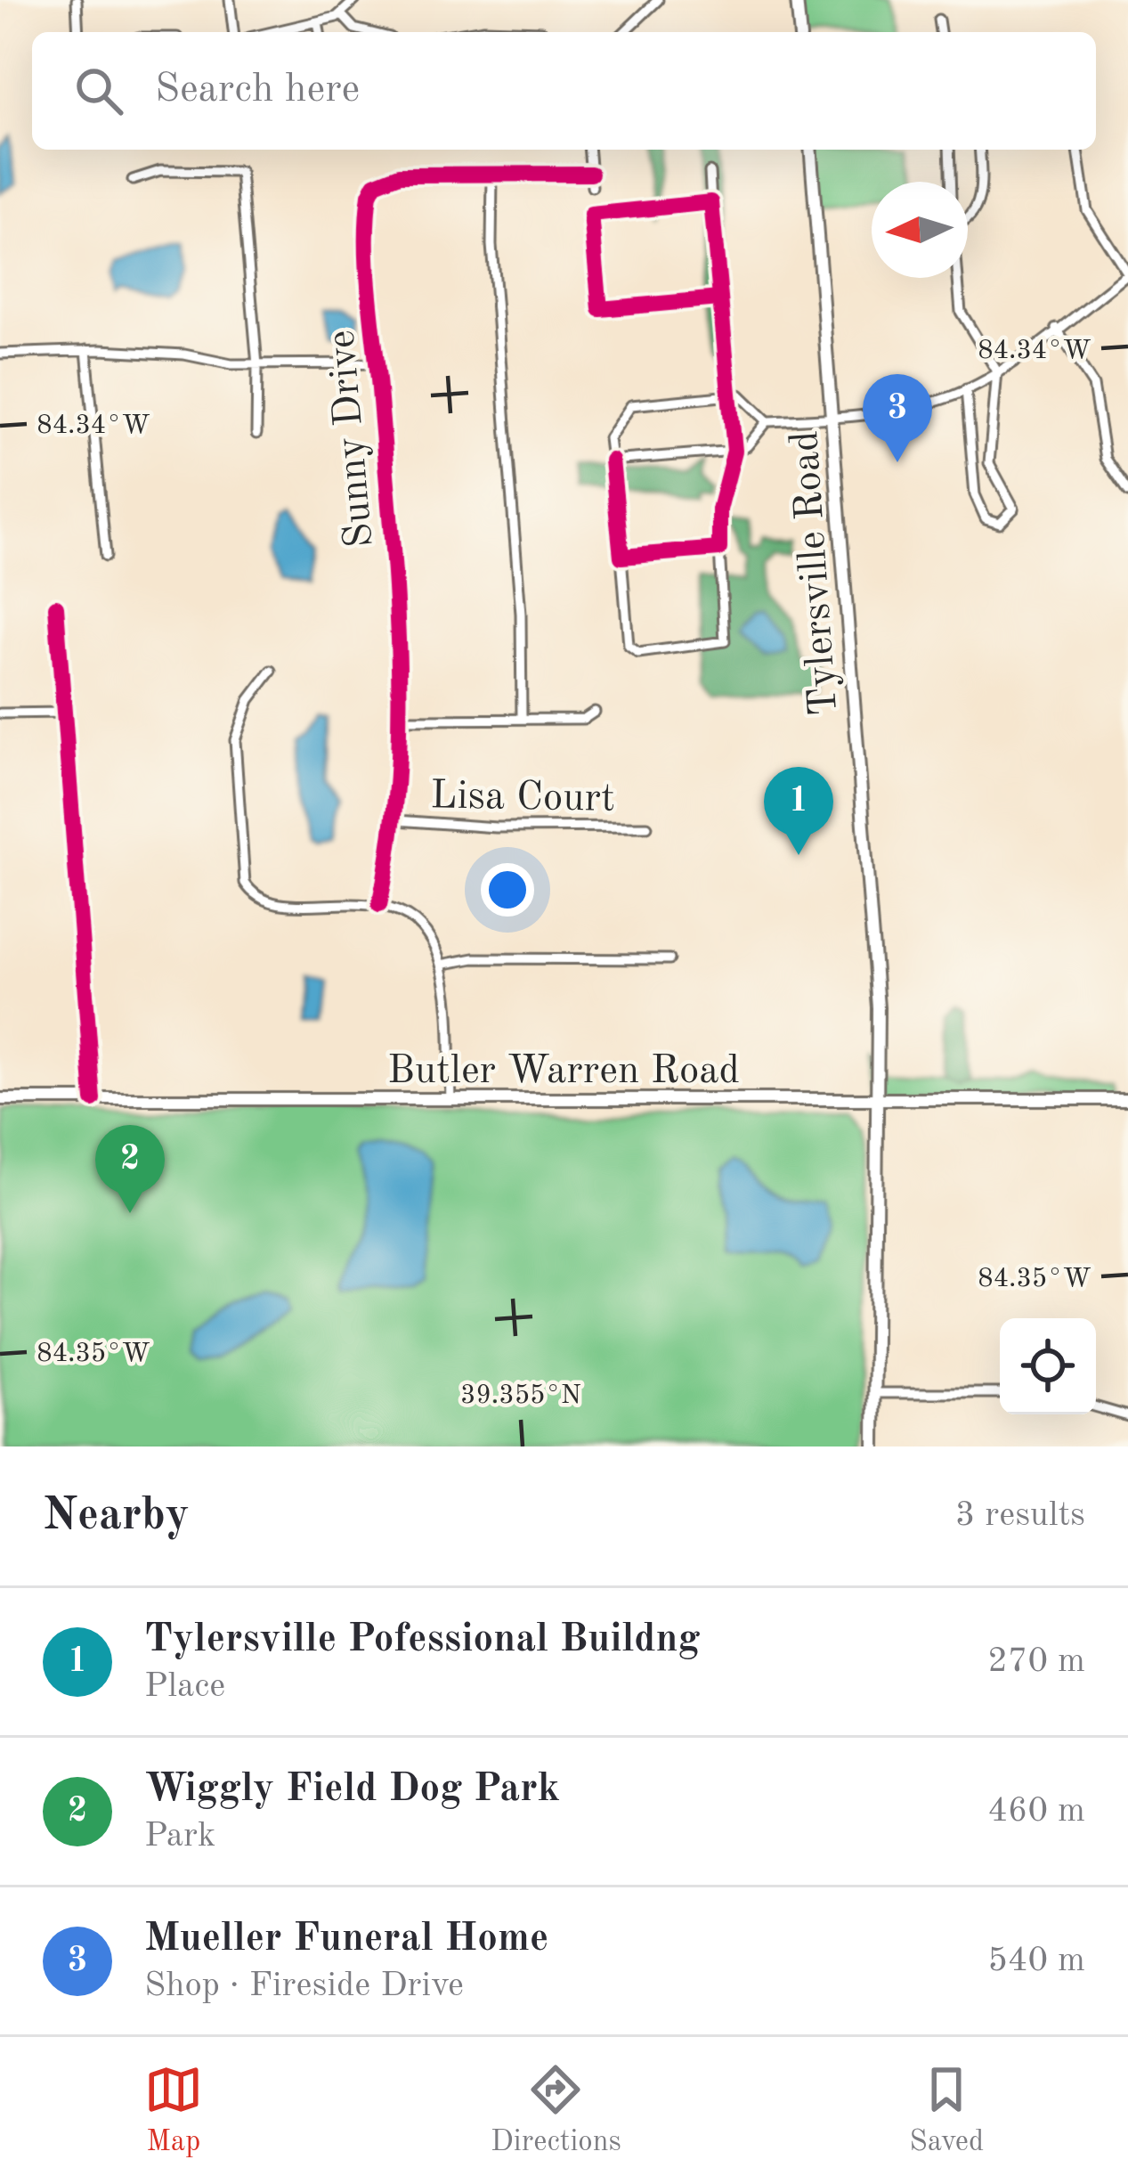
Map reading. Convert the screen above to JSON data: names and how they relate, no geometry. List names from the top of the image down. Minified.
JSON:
{"streets":{"main road":["Tylersville Road","Butler Warren Road"],"street":["Sunny Drive","Lisa Court"]},"crossings":[["Sunny Drive","Lisa Court"],["Tylersville Road","Butler Warren Road"]],"north":"left","page":{"search":"Search here","pins":["3","1","2"],"heading":["Nearby","3 results"],"list":[{"mark":"1","name":"Tylersville Pofessional Buildng","note":"Place","value":"270 m"},{"mark":"2","name":"Wiggly Field Dog Park","note":"Park","value":"460 m"},{"mark":"3","name":"Mueller Funeral Home","note":"Shop · Fireside Drive","value":"540 m"}],"nav":["Map","Directions","Saved"]},"coordinates":["84.34°W","84.35°W","39.355°N"]}
